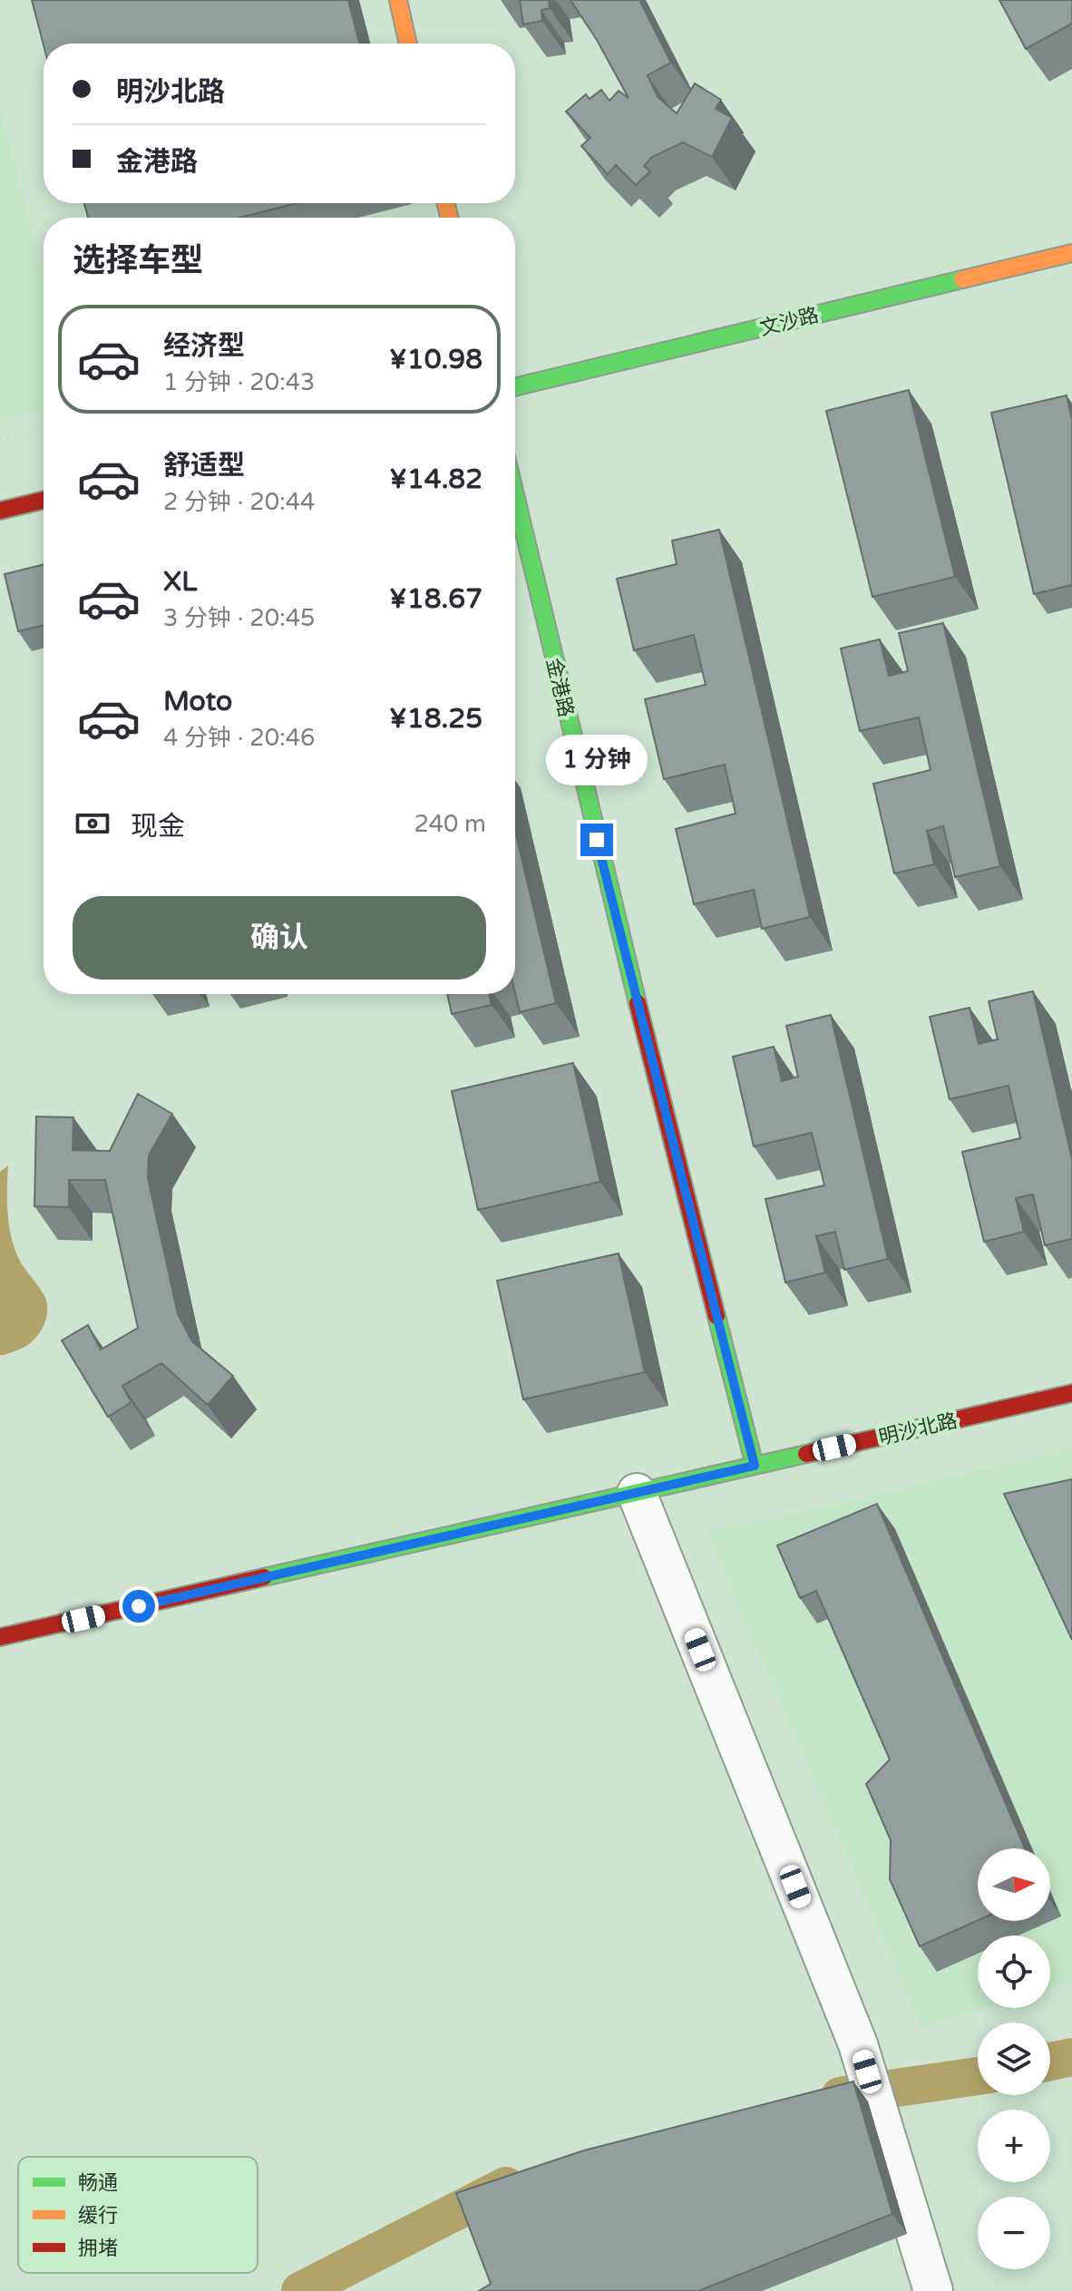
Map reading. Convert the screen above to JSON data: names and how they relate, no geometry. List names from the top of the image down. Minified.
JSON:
{"streets":{"street":["文沙路","金港路","明沙北路"]},"crossings":[["金港路","明沙北路"]],"legend":["畅通","缓行","拥堵"],"north":"right","page":{"banner":["明沙北路","金港路"],"heading":"选择车型","list":[{"name":"经济型","note":"1 分钟 · 20:43","value":"¥10.98"},{"name":"舒适型","note":"2 分钟 · 20:44","value":"¥14.82"},{"name":"XL","note":"3 分钟 · 20:45","value":"¥18.67"},{"name":"Moto","note":"4 分钟 · 20:46","value":"¥18.25"}],"bubble":"1 分钟","pay":["现金","240 m"],"buttons":"确认","map_buttons":["+","−"]}}
